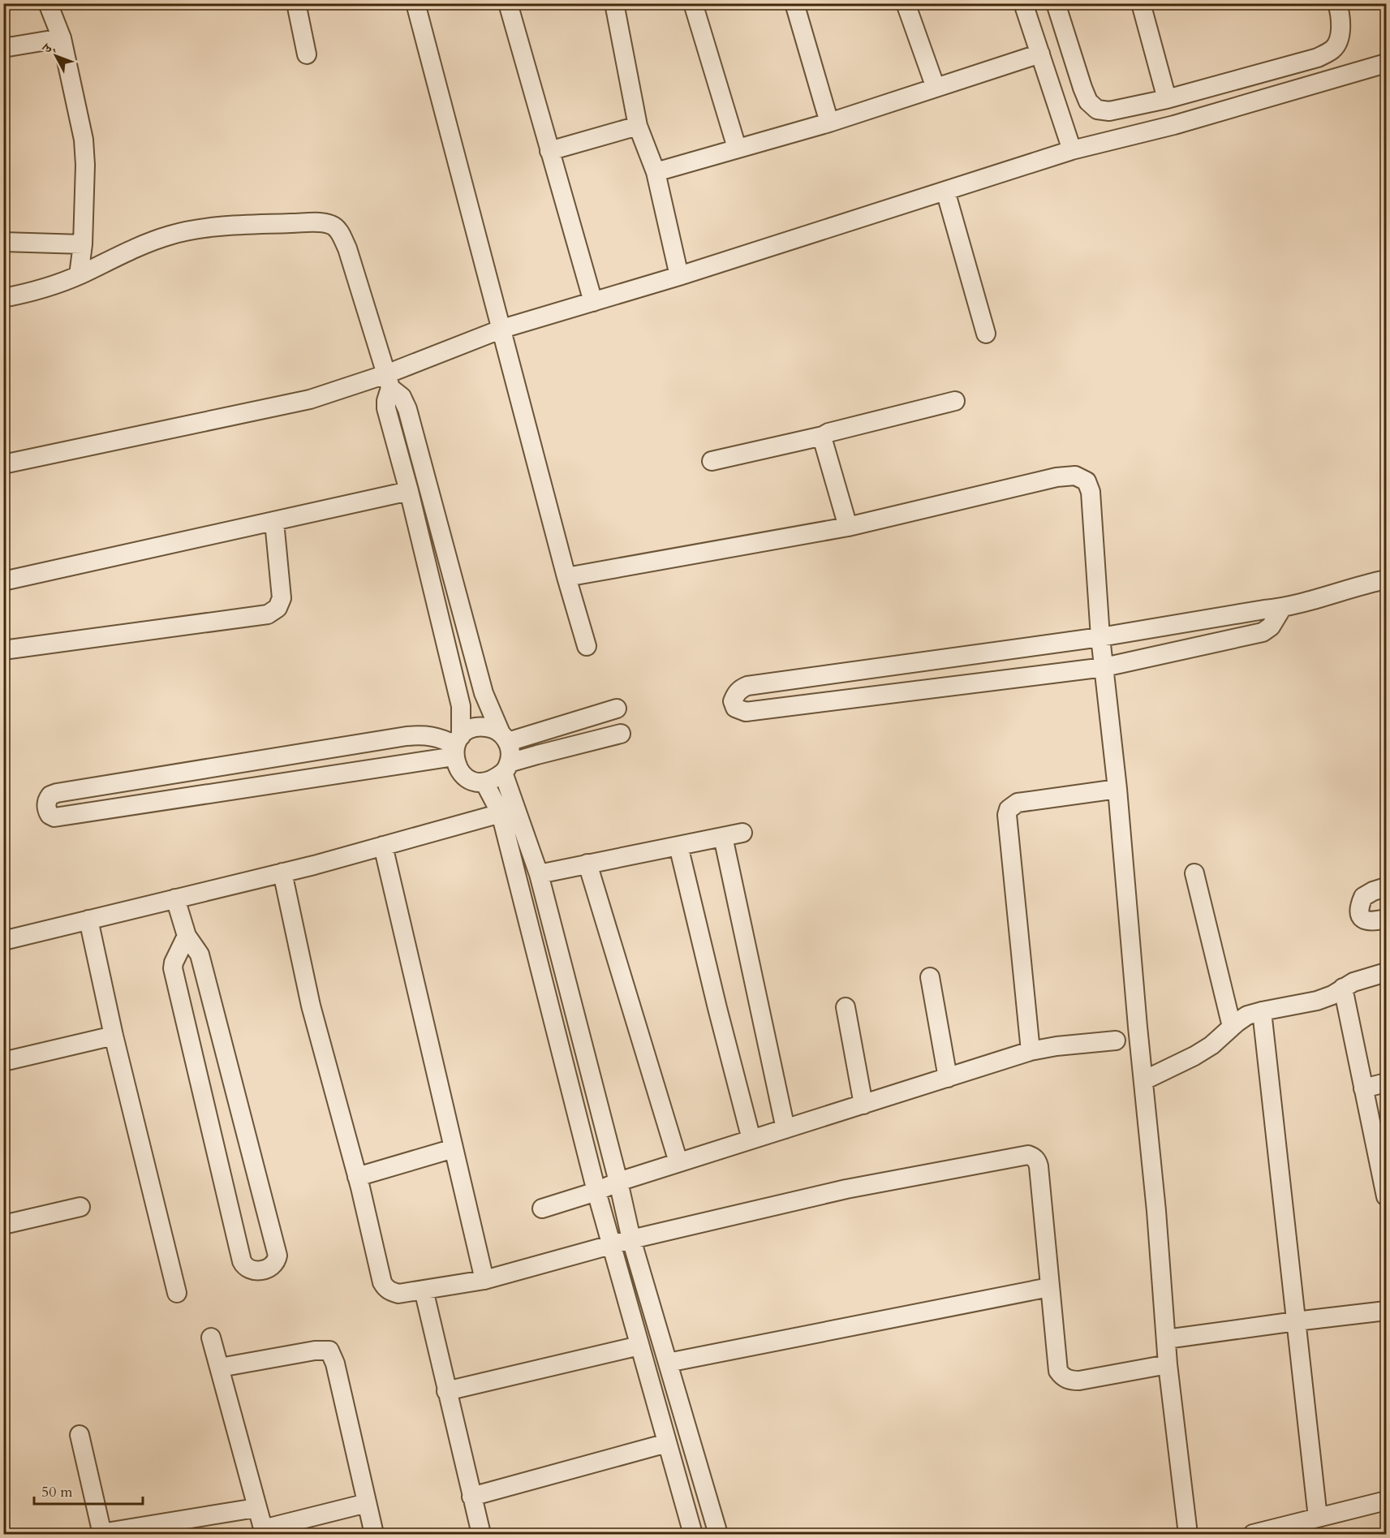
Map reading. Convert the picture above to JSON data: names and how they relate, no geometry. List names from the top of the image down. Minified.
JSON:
{"scale_bar":"50 m","north":"top left"}
